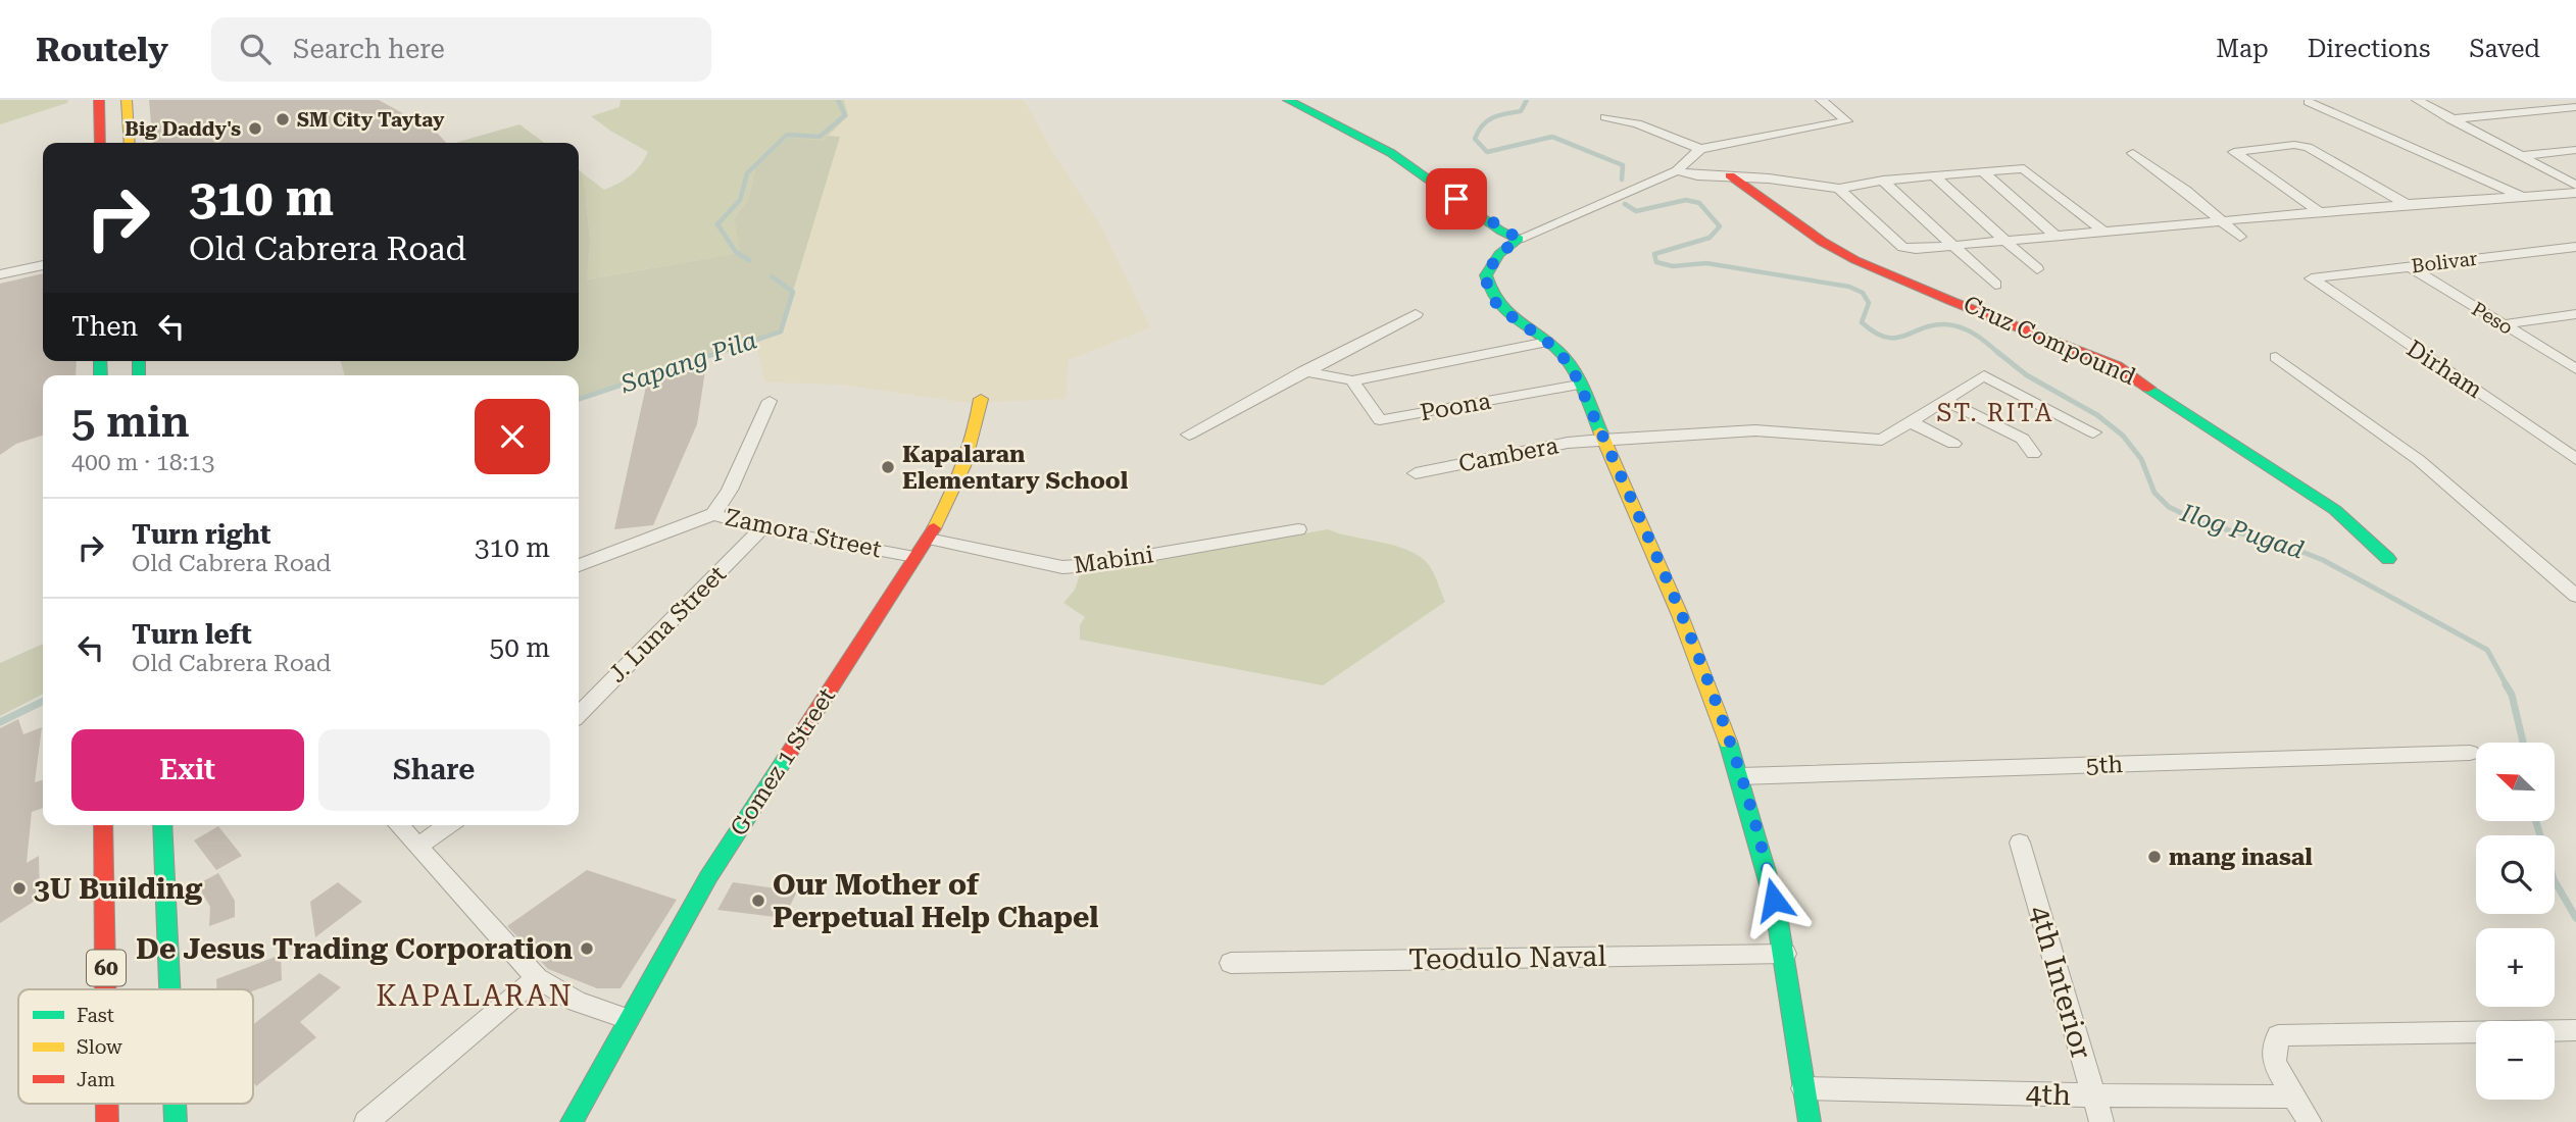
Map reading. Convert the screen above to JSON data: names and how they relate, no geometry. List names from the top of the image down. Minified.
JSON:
{"streets":{"street":["Bolivar","Peso","Cruz Compound","Dirham","Poona","Cambera","Zamora Street","Mabini","J. Luna Street","Gomez 1 Street","5th","Teodulo Naval","60","4th Interior","4th"]},"crossings":[["Bolivar","Peso"],["Bolivar","Dirham"],["Zamora Street","J. Luna Street"],["Zamora Street","Gomez 1 Street"],["Mabini","Gomez 1 Street"],["4th Interior","4th"]],"districts":["ST. RITA","KAPALARAN"],"water":["Sapang Pila","Ilog Pugad"],"places":["SM City Taytay","Big Daddy's","Kapalaran Elementary School","mang inasal","3U Building","Our Mother of Perpetual Help Chapel","De Jesus Trading Corporation"],"legend":["Fast","Slow","Jam"],"north":"top left","page":{"header":"Routely","search":"Search here","nav":["Map","Directions","Saved"],"turn":["310 m","Old Cabrera Road"],"then":"Then","heading":["5 min","400 m · 18:13"],"list":[{"name":"Turn right","note":"Old Cabrera Road","value":"310 m"},{"name":"Turn left","note":"Old Cabrera Road","value":"50 m"}],"buttons":["Exit","Share"],"map_buttons":["+","−"]}}
